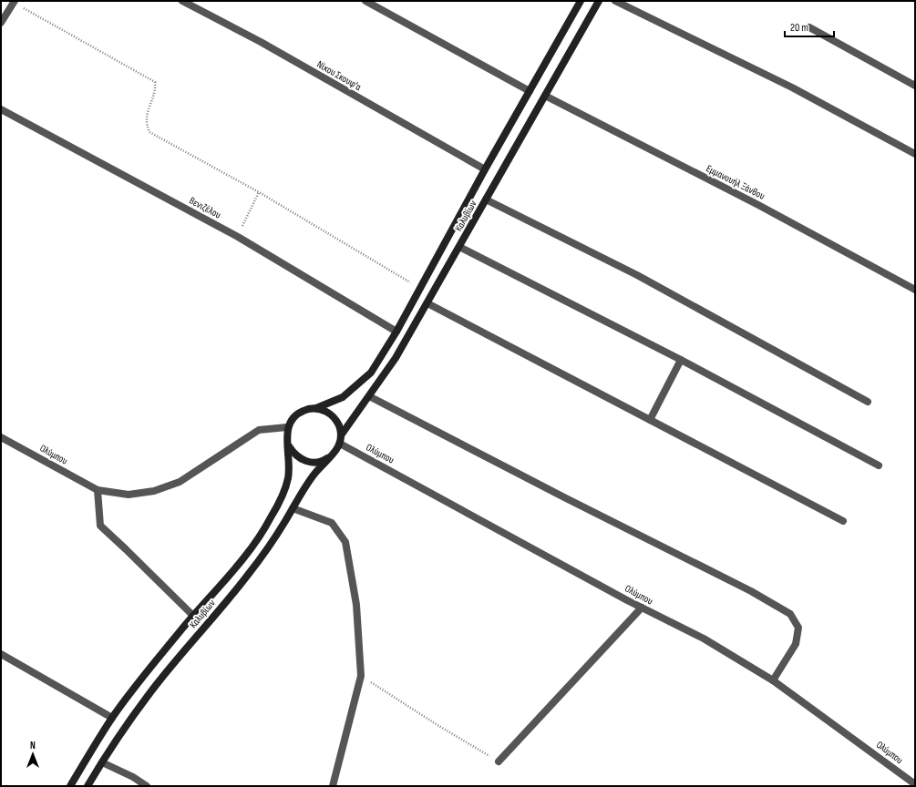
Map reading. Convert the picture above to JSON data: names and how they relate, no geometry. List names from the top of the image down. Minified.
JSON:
{"streets":{"main road":["Καλυβίων"],"street":["Νίκου Σκουφ'α","Εμμανουήλ Ξάνθου","Βενιζέλου","Ολύμπου"]},"crossings":[["Νίκου Σκουφ'α","Καλυβίων"],["Εμμανουήλ Ξάνθου","Καλυβίων"],["Βενιζέλου","Καλυβίων"],["Καλυβίων","Ολύμπου"]],"scale_bar":"20 m","north":"top"}
